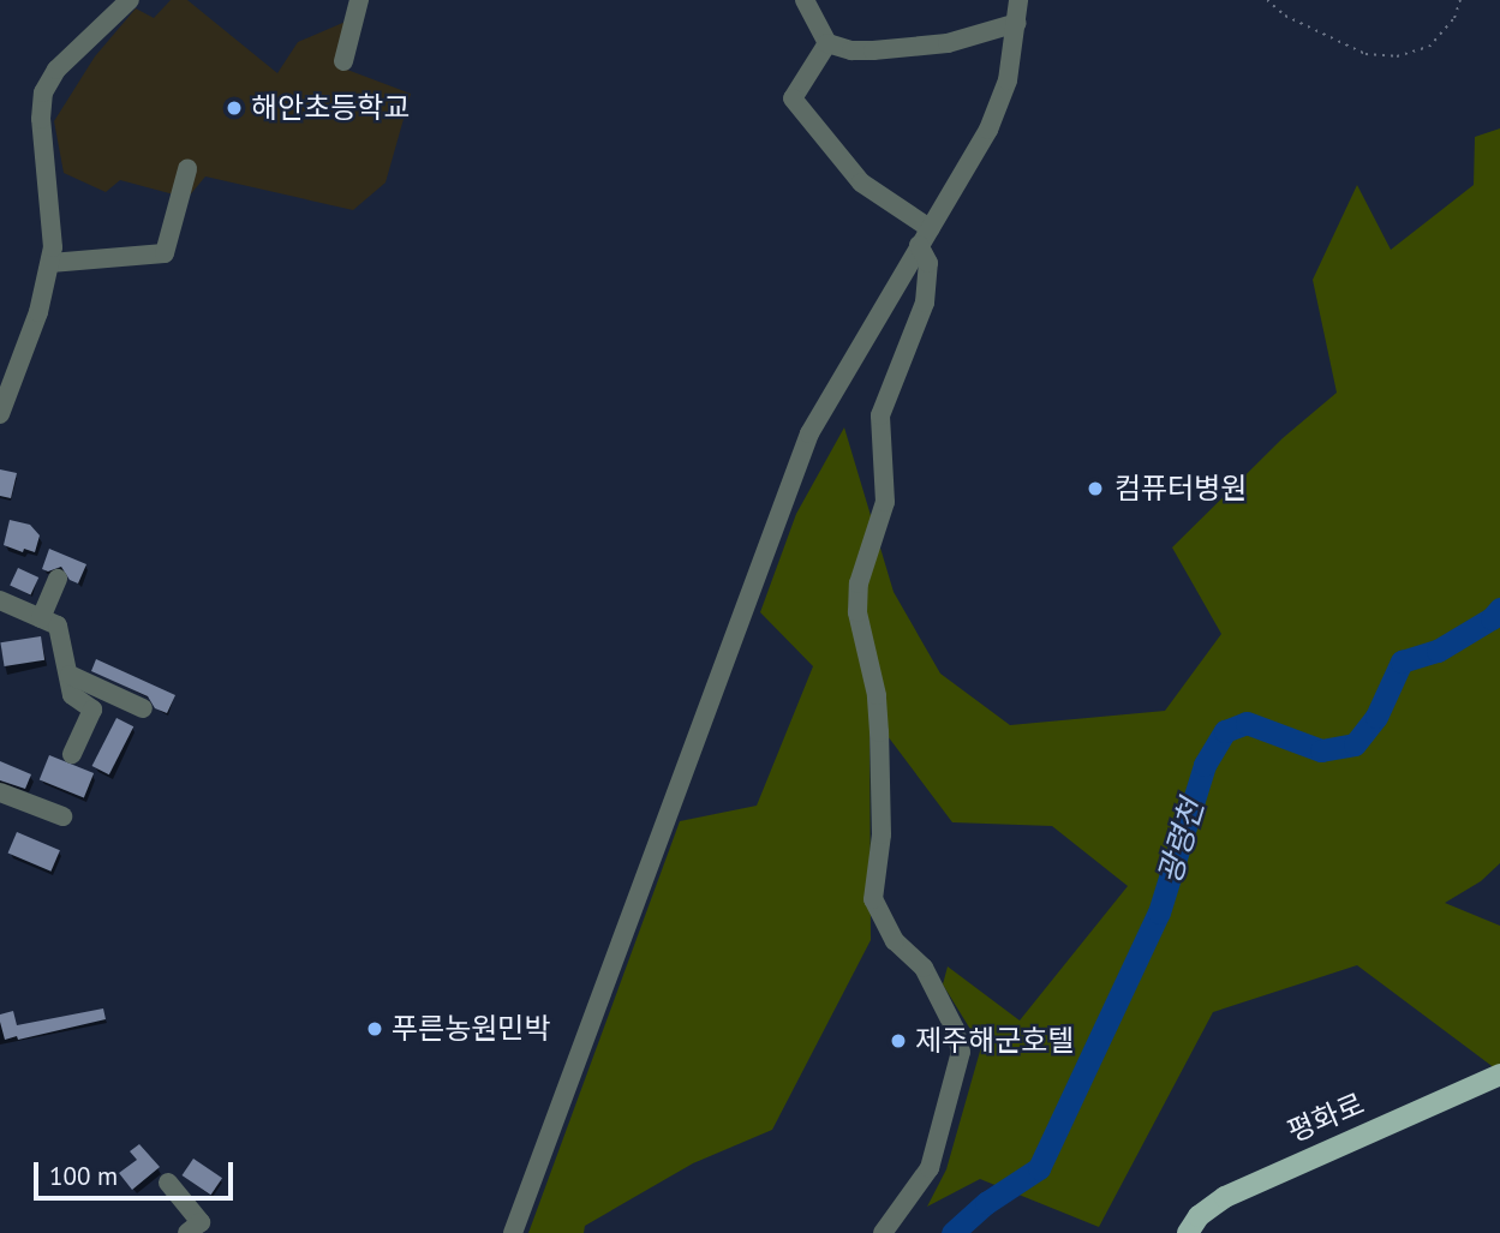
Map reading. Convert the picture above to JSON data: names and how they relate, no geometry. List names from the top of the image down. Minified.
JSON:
{"streets":{"main road":["평화로"]},"water":["광령천"],"places":["해안초등학교","컴퓨터병원","푸른농원민박","제주해군호텔"],"scale_bar":"100 m"}
